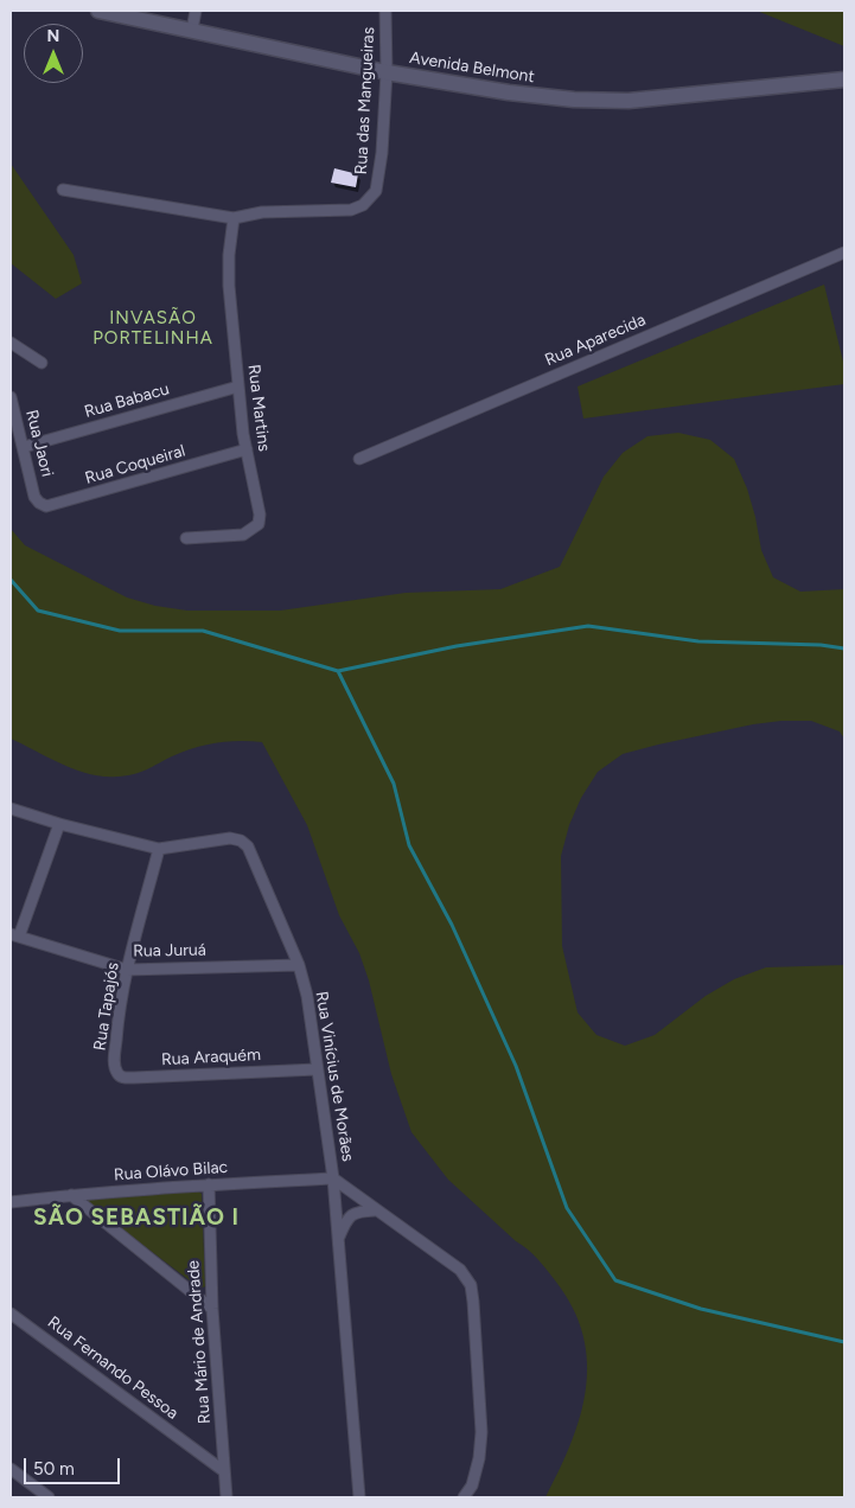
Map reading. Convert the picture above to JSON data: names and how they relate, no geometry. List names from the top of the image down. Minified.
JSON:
{"streets":{"street":["Avenida Belmont","Rua das Mangueiras","Rua Aparecida","Rua Babacu","Rua Martins","Rua Jaori","Rua Coqueiral","Rua Juruá","Rua Tapajós","Rua Araquém","Rua Vinícius de Morães","Rua Olávo Bilac","Rua Mário de Andrade","Rua Fernando Pessoa"]},"crossings":[["Avenida Belmont","Rua das Mangueiras"],["Rua das Mangueiras","Rua Martins"],["Rua Babacu","Rua Martins"],["Rua Babacu","Rua Jaori"],["Rua Martins","Rua Coqueiral"],["Rua Jaori","Rua Coqueiral"],["Rua Juruá","Rua Tapajós"],["Rua Juruá","Rua Vinícius de Morães"],["Rua Tapajós","Rua Araquém"],["Rua Tapajós","Rua Vinícius de Morães"],["Rua Araquém","Rua Vinícius de Morães"],["Rua Vinícius de Morães","Rua Olávo Bilac"],["Rua Olávo Bilac","Rua Mário de Andrade"],["Rua Mário de Andrade","Rua Fernando Pessoa"]],"districts":["INVASÃO PORTELINHA","SÃO SEBASTIÃO I"],"scale_bar":"50 m","north":"top"}
